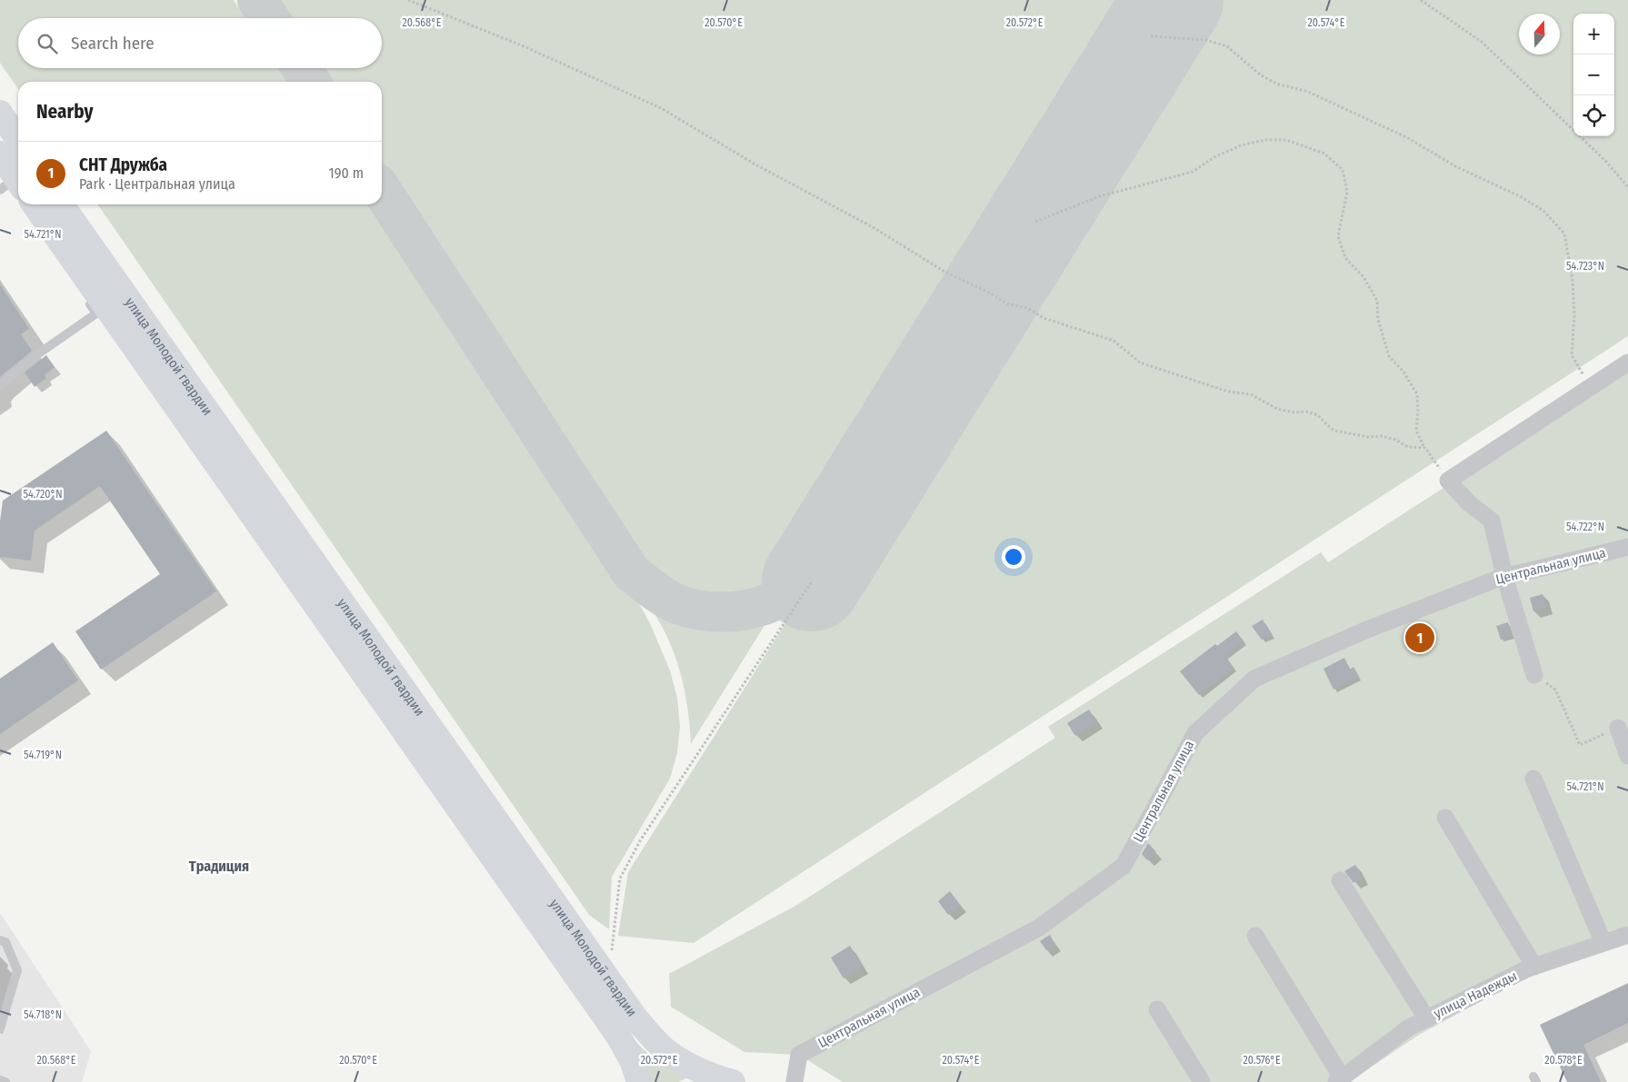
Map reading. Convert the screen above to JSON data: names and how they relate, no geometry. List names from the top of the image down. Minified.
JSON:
{"streets":{"main road":["улица Молодой гвардии"],"street":["Центральная улица","улица Надежды"]},"districts":["Традиция"],"north":"top","page":{"map_buttons":["+","−"],"search":"Search here","heading":"Nearby","list":[{"mark":"1","name":"СНТ Дружба","note":"Park · Центральная улица","value":"190 m"}],"pins":"1"},"coordinates":["20.568°E","20.570°E","20.572°E","20.574°E","54.721°N","54.723°N","54.720°N","54.722°N","54.719°N","54.718°N","20.576°E","20.578°E"]}
